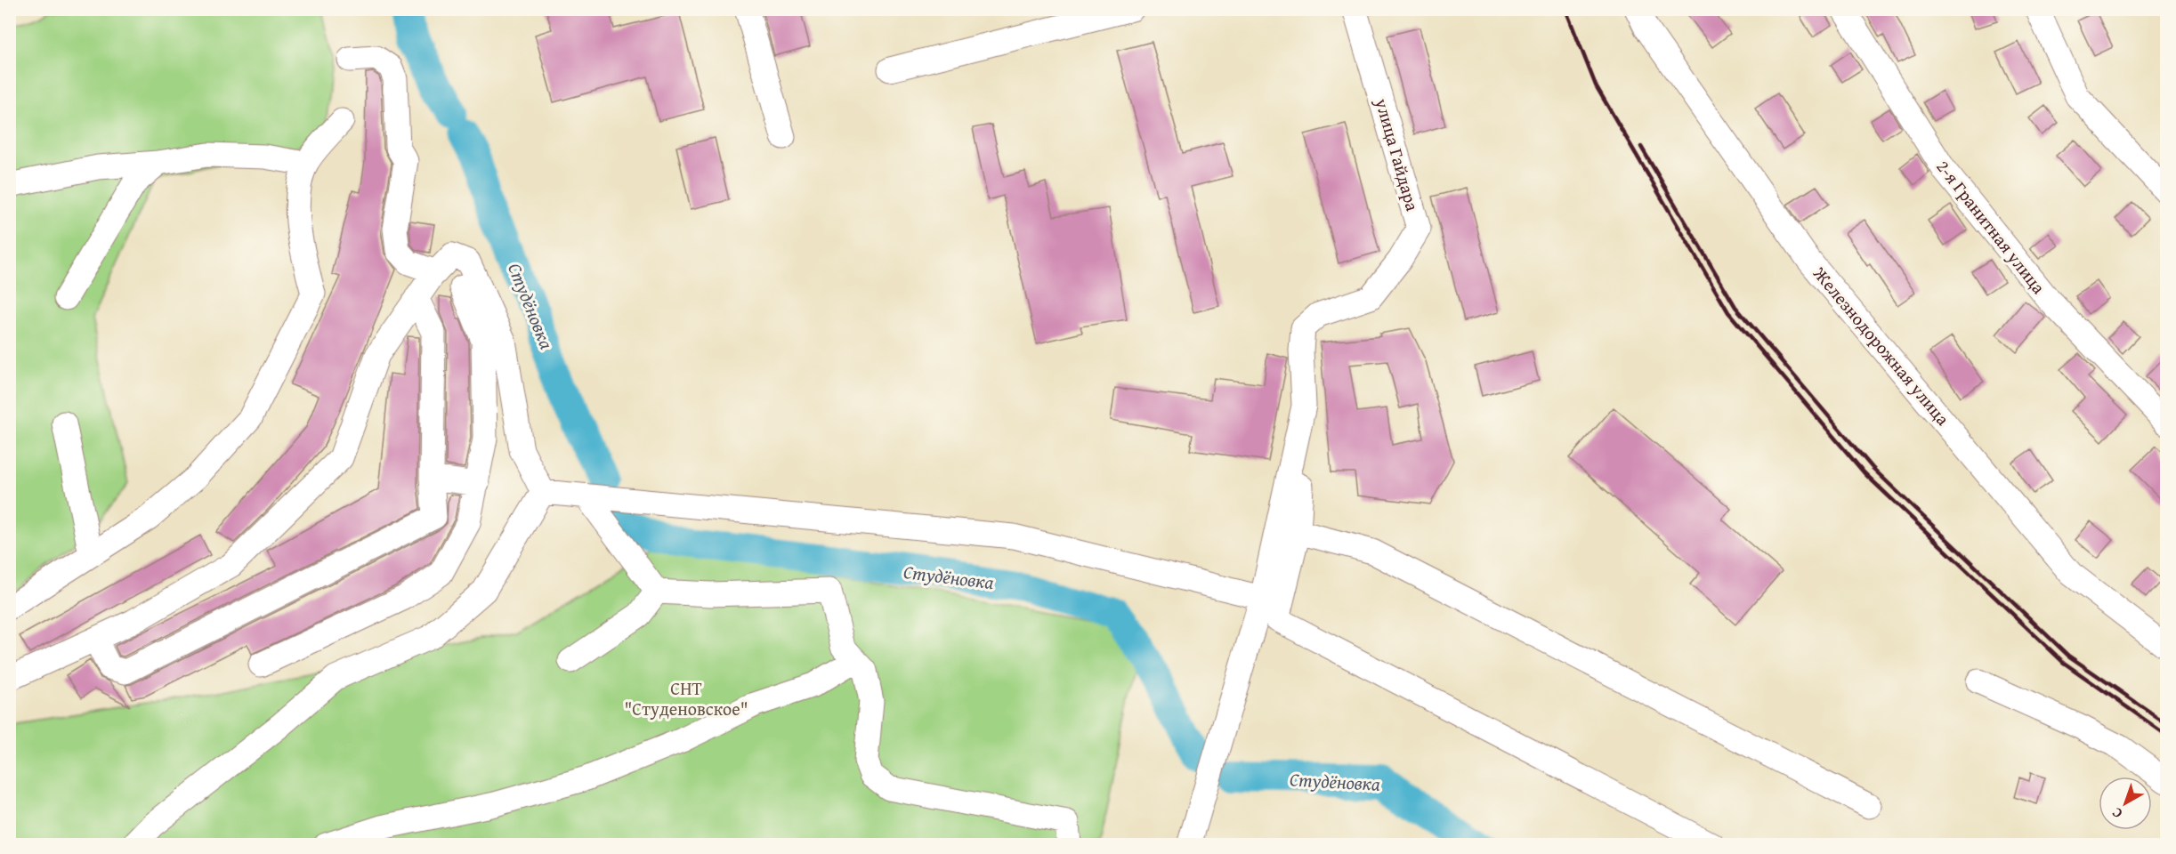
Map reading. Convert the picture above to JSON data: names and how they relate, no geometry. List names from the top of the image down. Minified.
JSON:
{"streets":{"street":["улица Гайдара","2-я Гранитная улица","Железнодорожная улица"]},"water":["Студёновка"],"parks":["СНТ \"Студеновское\""],"north":"bottom left"}
